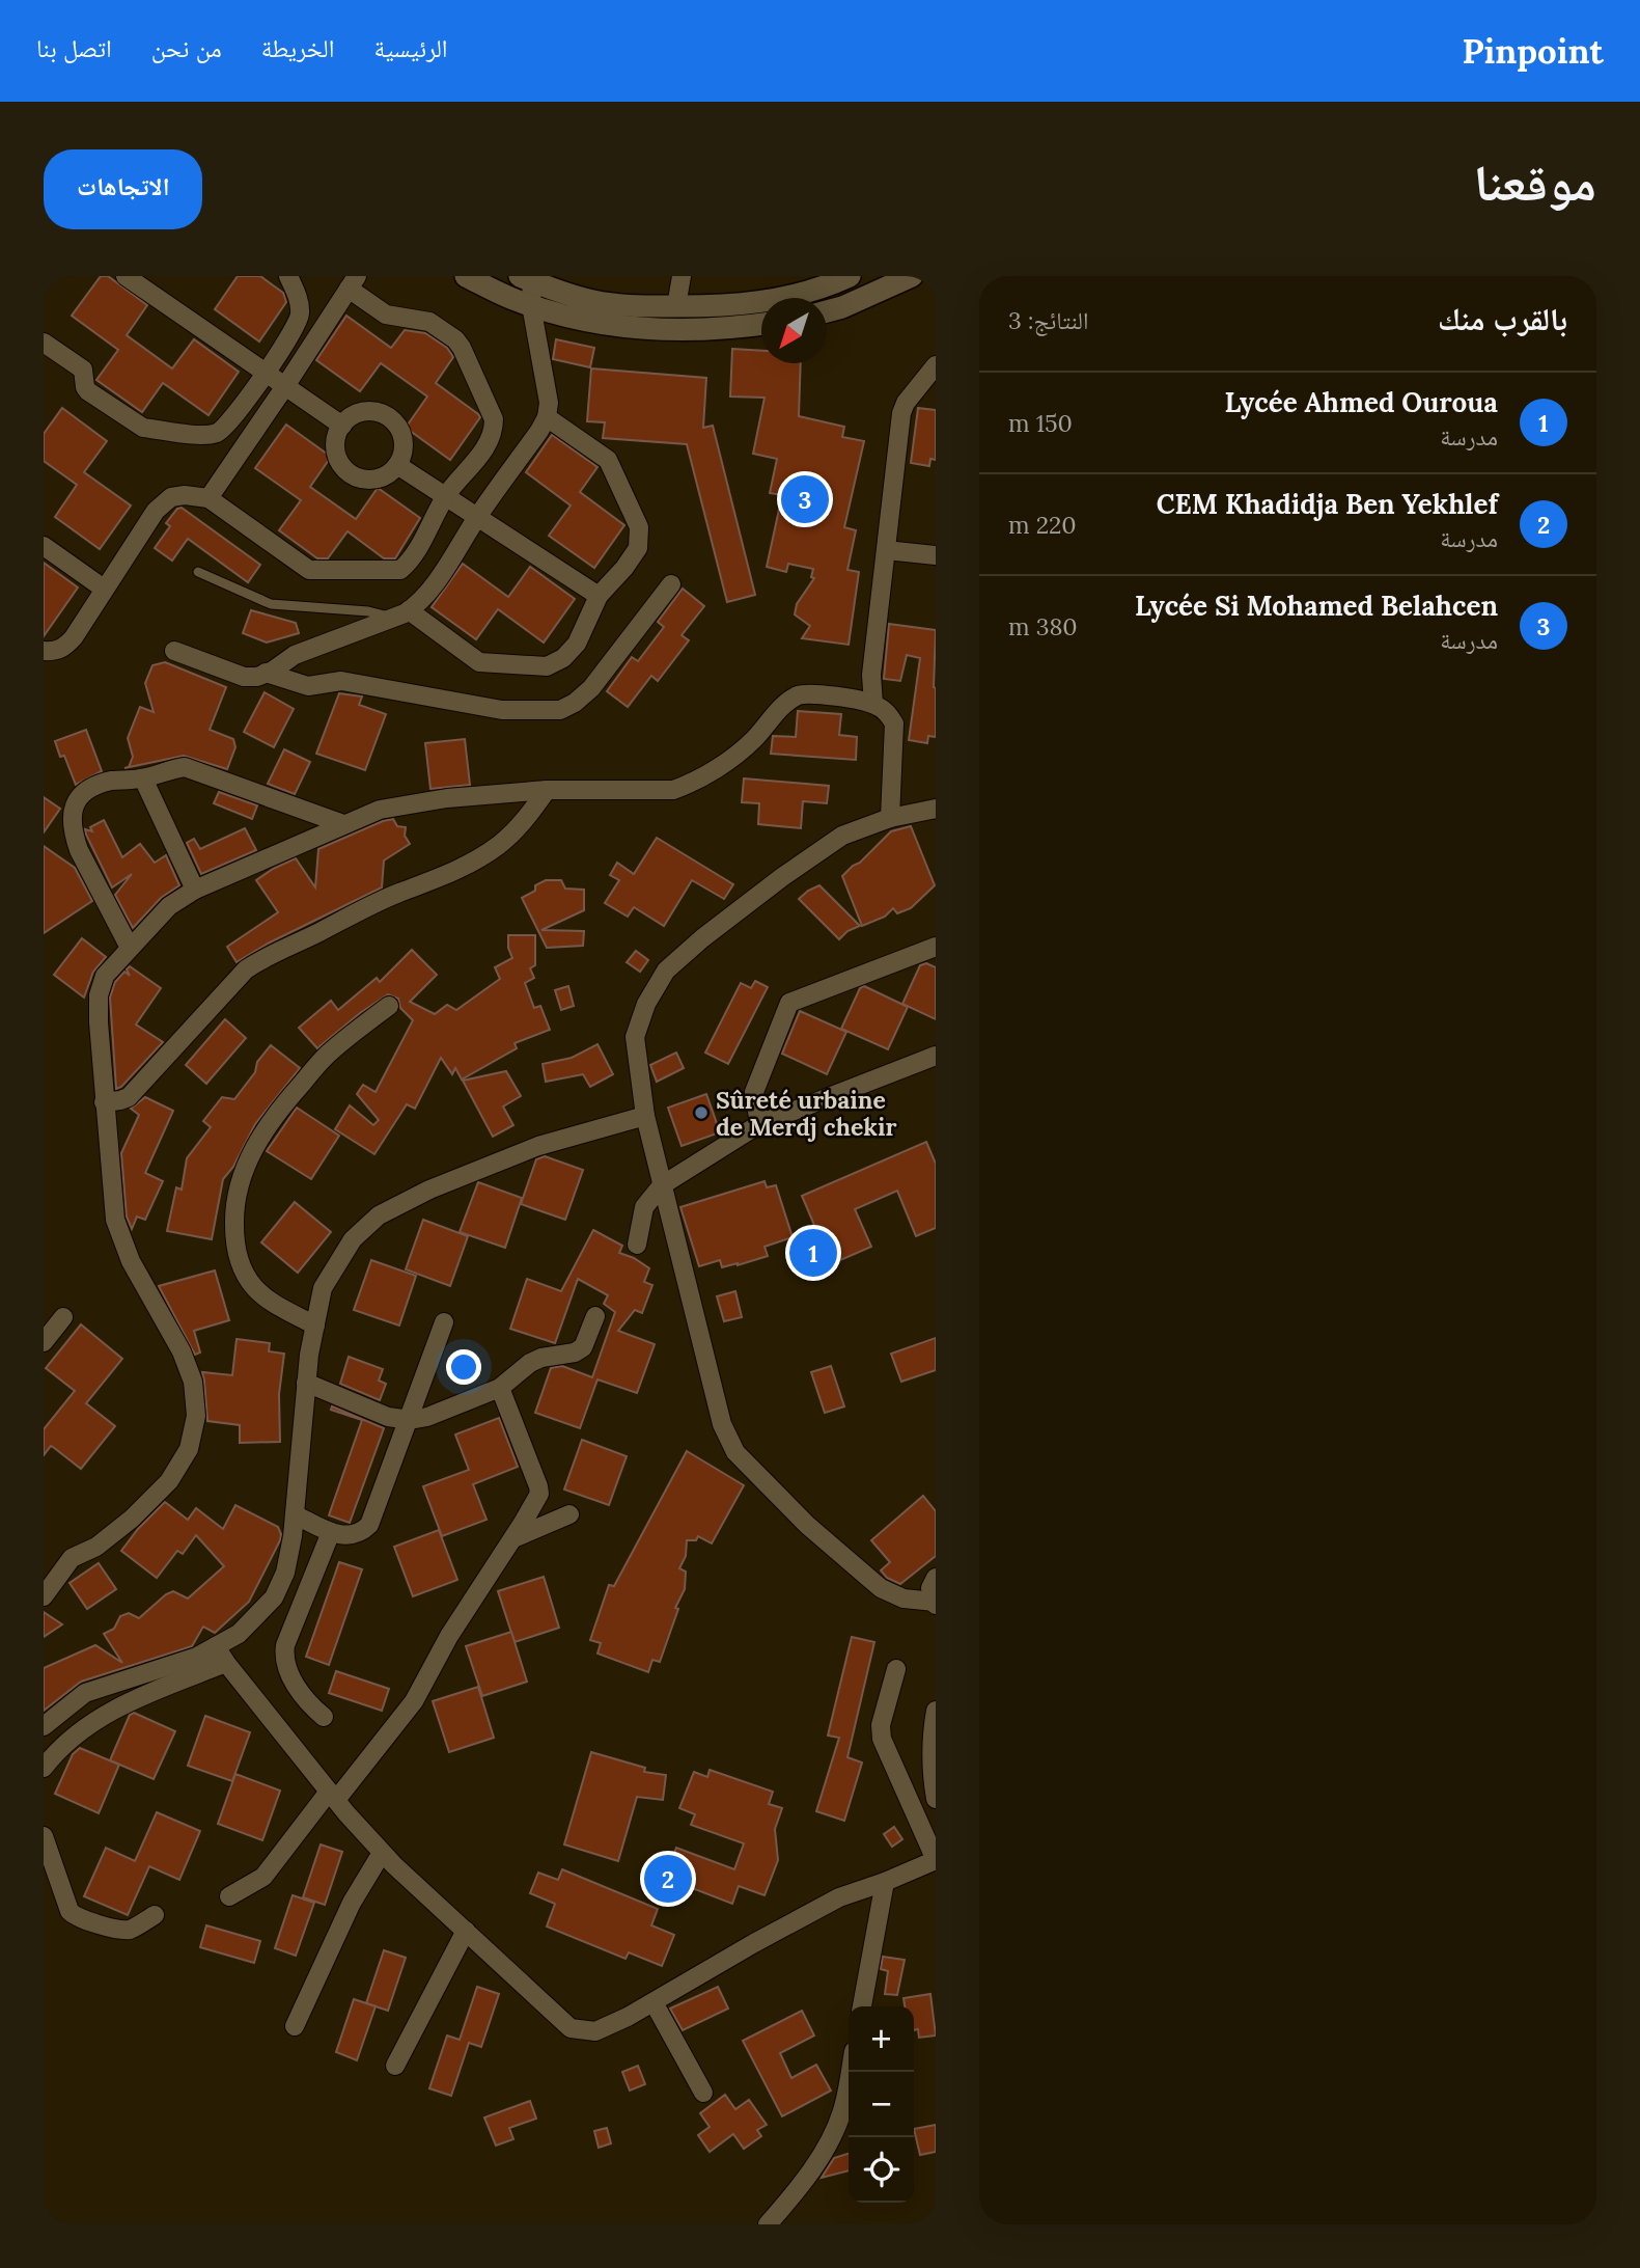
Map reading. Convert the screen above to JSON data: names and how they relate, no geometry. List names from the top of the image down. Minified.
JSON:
{"places":["Sûreté urbaine de Merdj chekir"],"north":"bottom left","page":{"header":"Pinpoint","nav":["الرئيسية","الخريطة","من نحن","اتصل بنا"],"title":"موقعنا","buttons":"الاتجاهات","heading":["بالقرب منك","النتائج: 3"],"list":[{"mark":"1","name":"Lycée Ahmed Ouroua","note":"مدرسة","value":"150 m"},{"mark":"2","name":"CEM Khadidja Ben Yekhlef","note":"مدرسة","value":"220 m"},{"mark":"3","name":"Lycée Si Mohamed Belahcen","note":"مدرسة","value":"380 m"}],"pins":["3","1","2"],"map_buttons":["+","−"]}}
